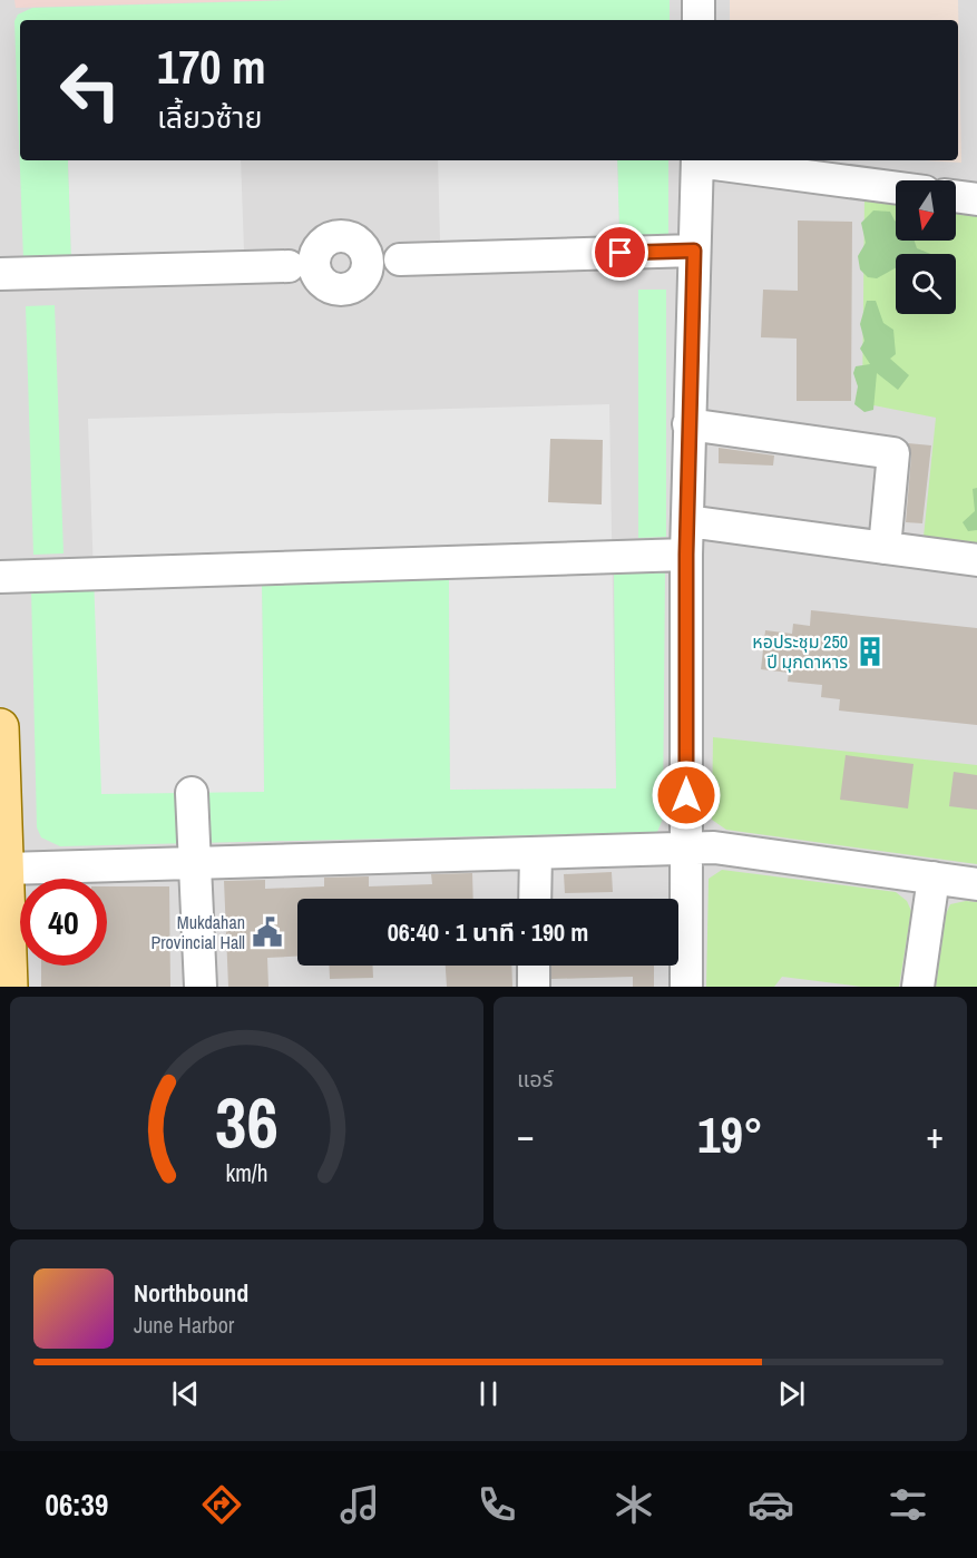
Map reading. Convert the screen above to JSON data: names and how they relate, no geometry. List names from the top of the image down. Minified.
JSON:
{"places":{"building":["หอประชุม 250 ปี มุกดาหาร"],"public building":["Mukdahan Provincial Hall"]},"north":"bottom","page":{"turn":["170 m","เลี้ยวซ้าย"],"limit":"40","trip":"06:40 · 1 นาที · 190 m","tile":"แอร์","heat":["−","19°","+"],"song":["Northbound","June Harbor"],"tabs":"06:39","gauge":["36","km/h"]}}
